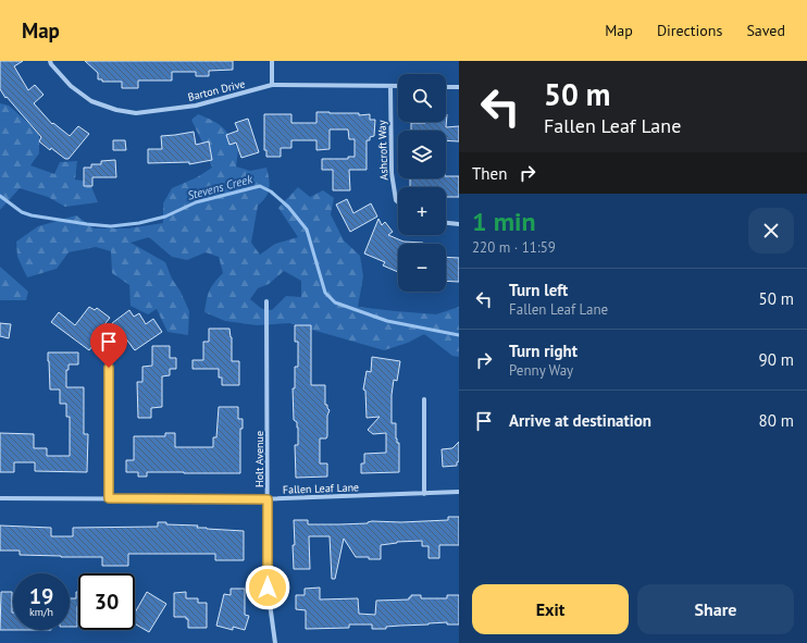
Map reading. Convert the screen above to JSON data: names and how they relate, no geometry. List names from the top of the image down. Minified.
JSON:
{"streets":{"street":["Barton Drive","Ashcroft Way","Holt Avenue","Fallen Leaf Lane"]},"crossings":[["Barton Drive","Ashcroft Way"],["Holt Avenue","Fallen Leaf Lane"]],"water":["Stevens Creek"],"page":{"header":"Map","nav":["Map","Directions","Saved"],"turn":["50 m","Fallen Leaf Lane"],"map_buttons":["+","−"],"then":"Then","heading":["1 min","220 m · 11:59"],"list":[{"name":"Turn left","note":"Fallen Leaf Lane","value":"50 m"},{"name":"Turn right","note":"Penny Way","value":"90 m"},{"name":"Arrive at destination","value":"80 m"}],"speed":"19 km/h","limit":"30","buttons":["Exit","Share"]}}
